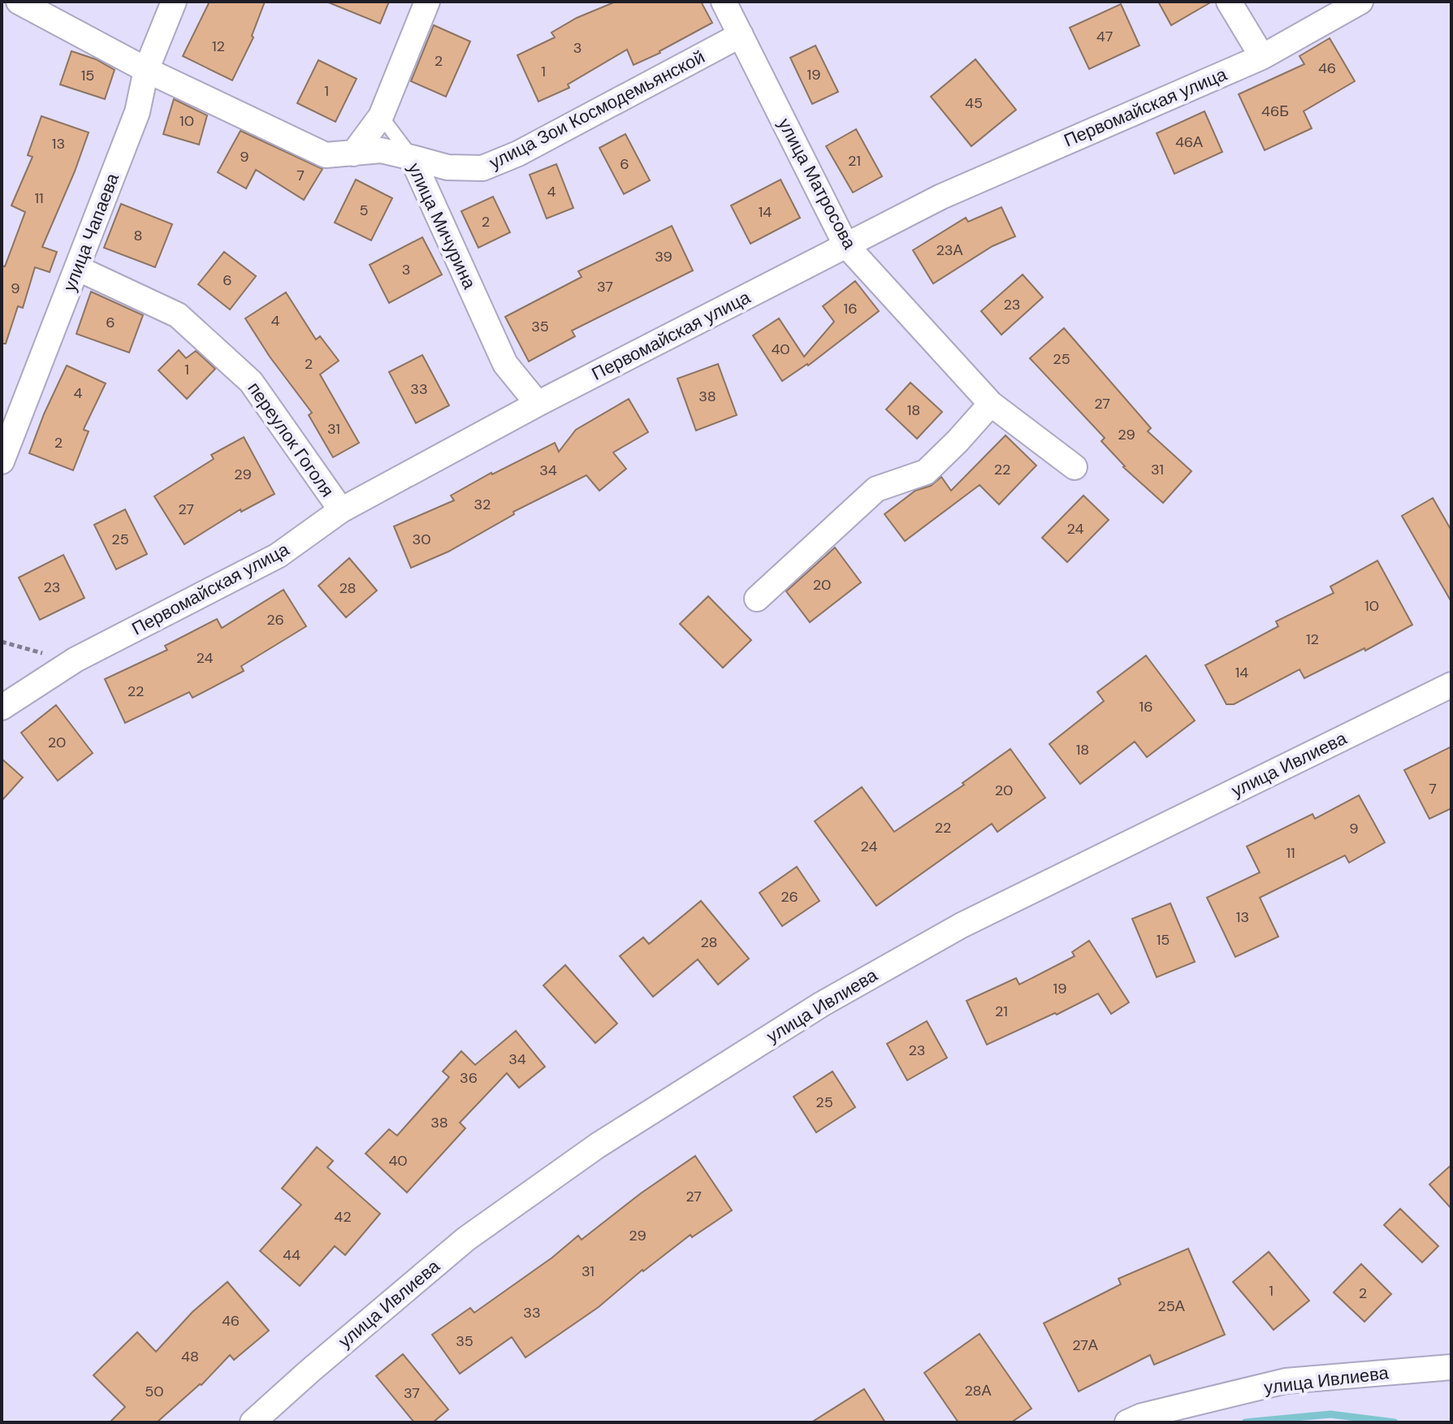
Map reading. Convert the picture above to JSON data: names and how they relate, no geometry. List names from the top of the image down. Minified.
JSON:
{"streets":{"street":["Первомайская улица","улица Зои Космодемьянской","улица Матросова","улица Мичурина","улица Чапаева","переулок Гоголя","улица Ивлиева"]},"crossings":[["Первомайская улица","улица Матросова"],["Первомайская улица","улица Мичурина"],["Первомайская улица","переулок Гоголя"],["улица Зои Космодемьянской","улица Матросова"],["улица Зои Космодемьянской","улица Мичурина"],["улица Мичурина","улица Чапаева"],["улица Чапаева","переулок Гоголя"]],"house_numbers":["47","12","3","2","46","1","19","15","1","45","46Б","10","46А","13","9","21","6","7","4","11","5","14","2","8","23А","39","3","6","37","9","23","16","4","6","35","40","25","2","1","33","4","38","27","18","31","29","2","22","31","34","29","32","27","24","25","30","20","23","28","10","26","12","24","14","22","16","20","18","7","20","22","9","24","11","26","13","15","28","19","21","23","34","36","25","38","40","27","42","29","44","31","1","2","25А","33","46","35","27А","48","28А","50","37"]}
